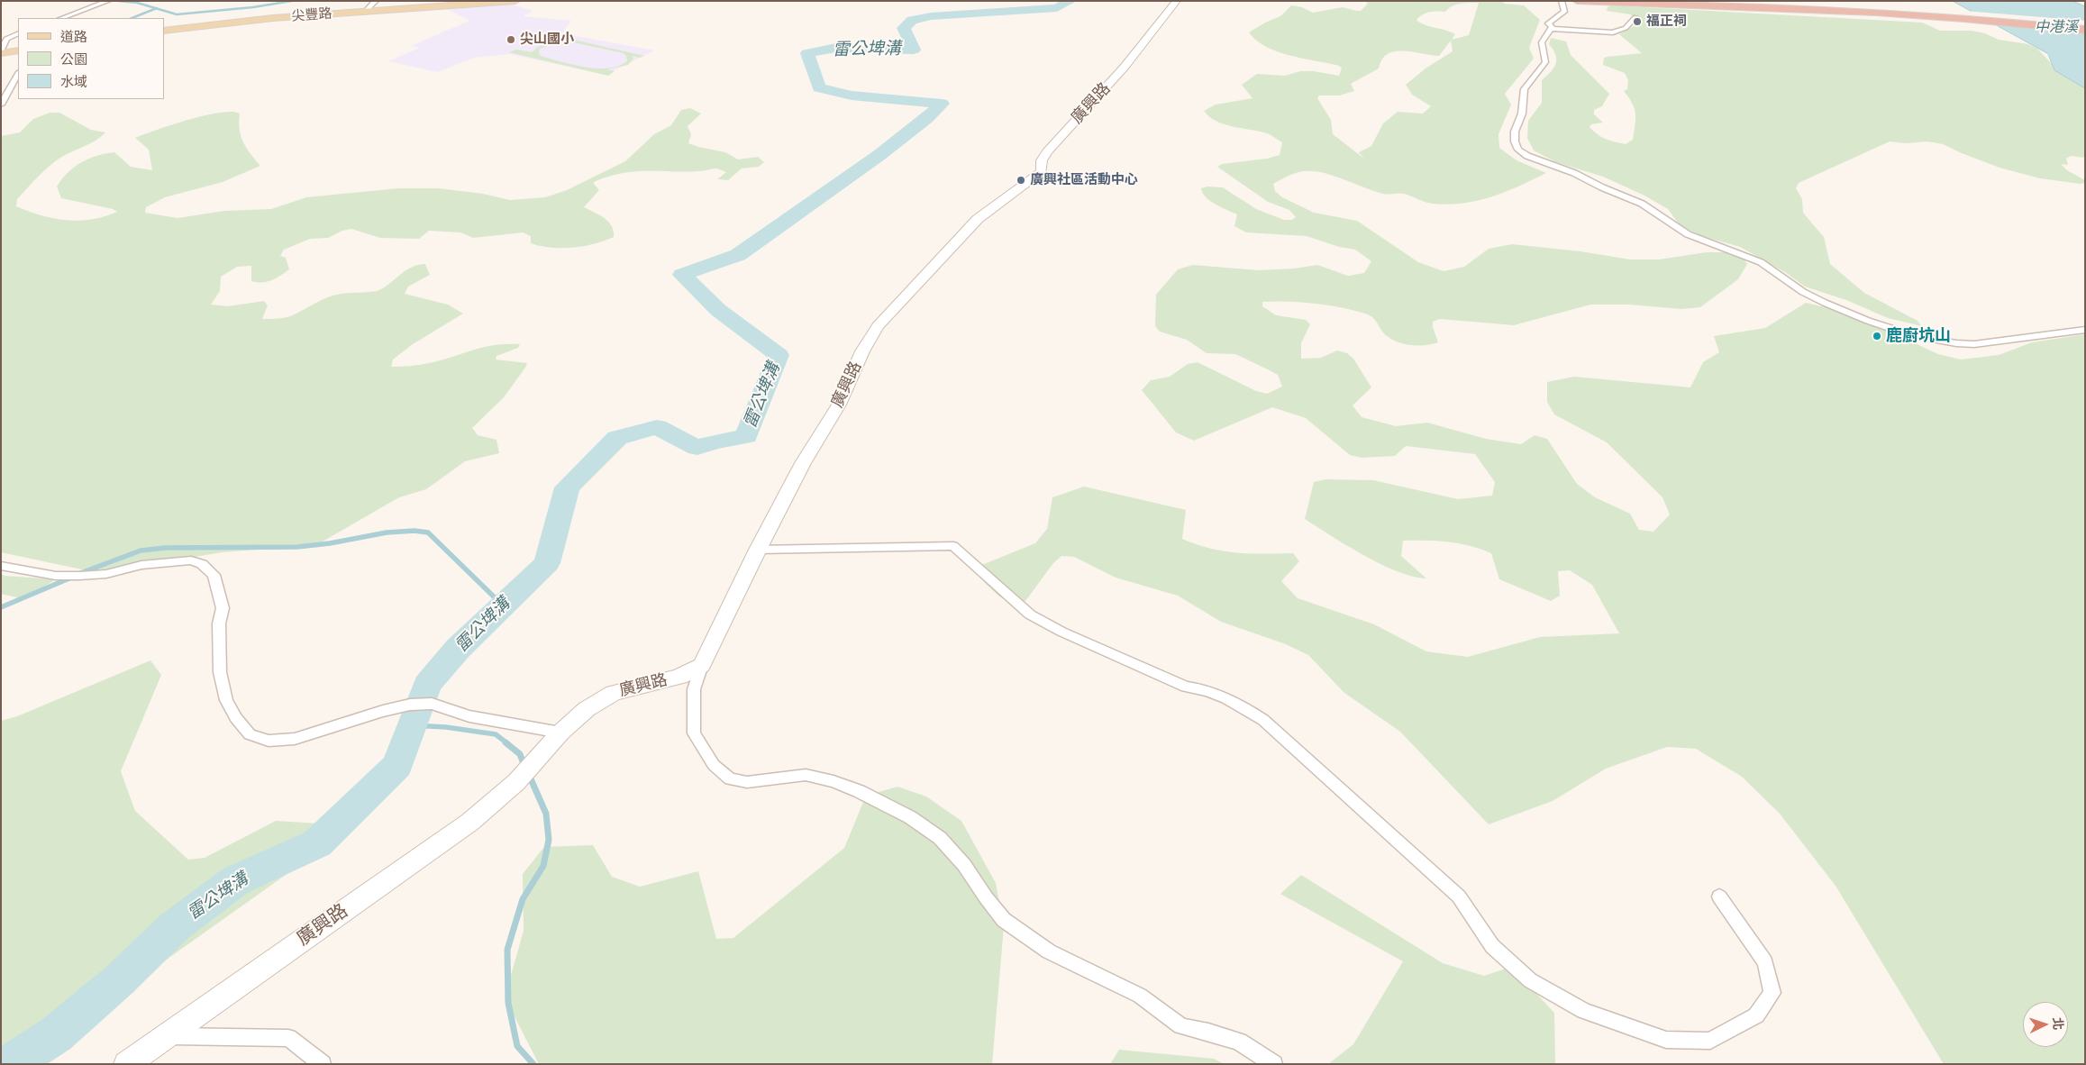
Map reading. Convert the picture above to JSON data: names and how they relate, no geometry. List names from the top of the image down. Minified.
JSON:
{"streets":{"main road":["尖豐路"],"street":["廣興路"]},"water":["中港溪","雷公埤溝"],"places":["福正祠","尖山國小","廣興社區活動中心","鹿廚坑山"],"legend":["道路","公園","水域"],"north":"right"}
